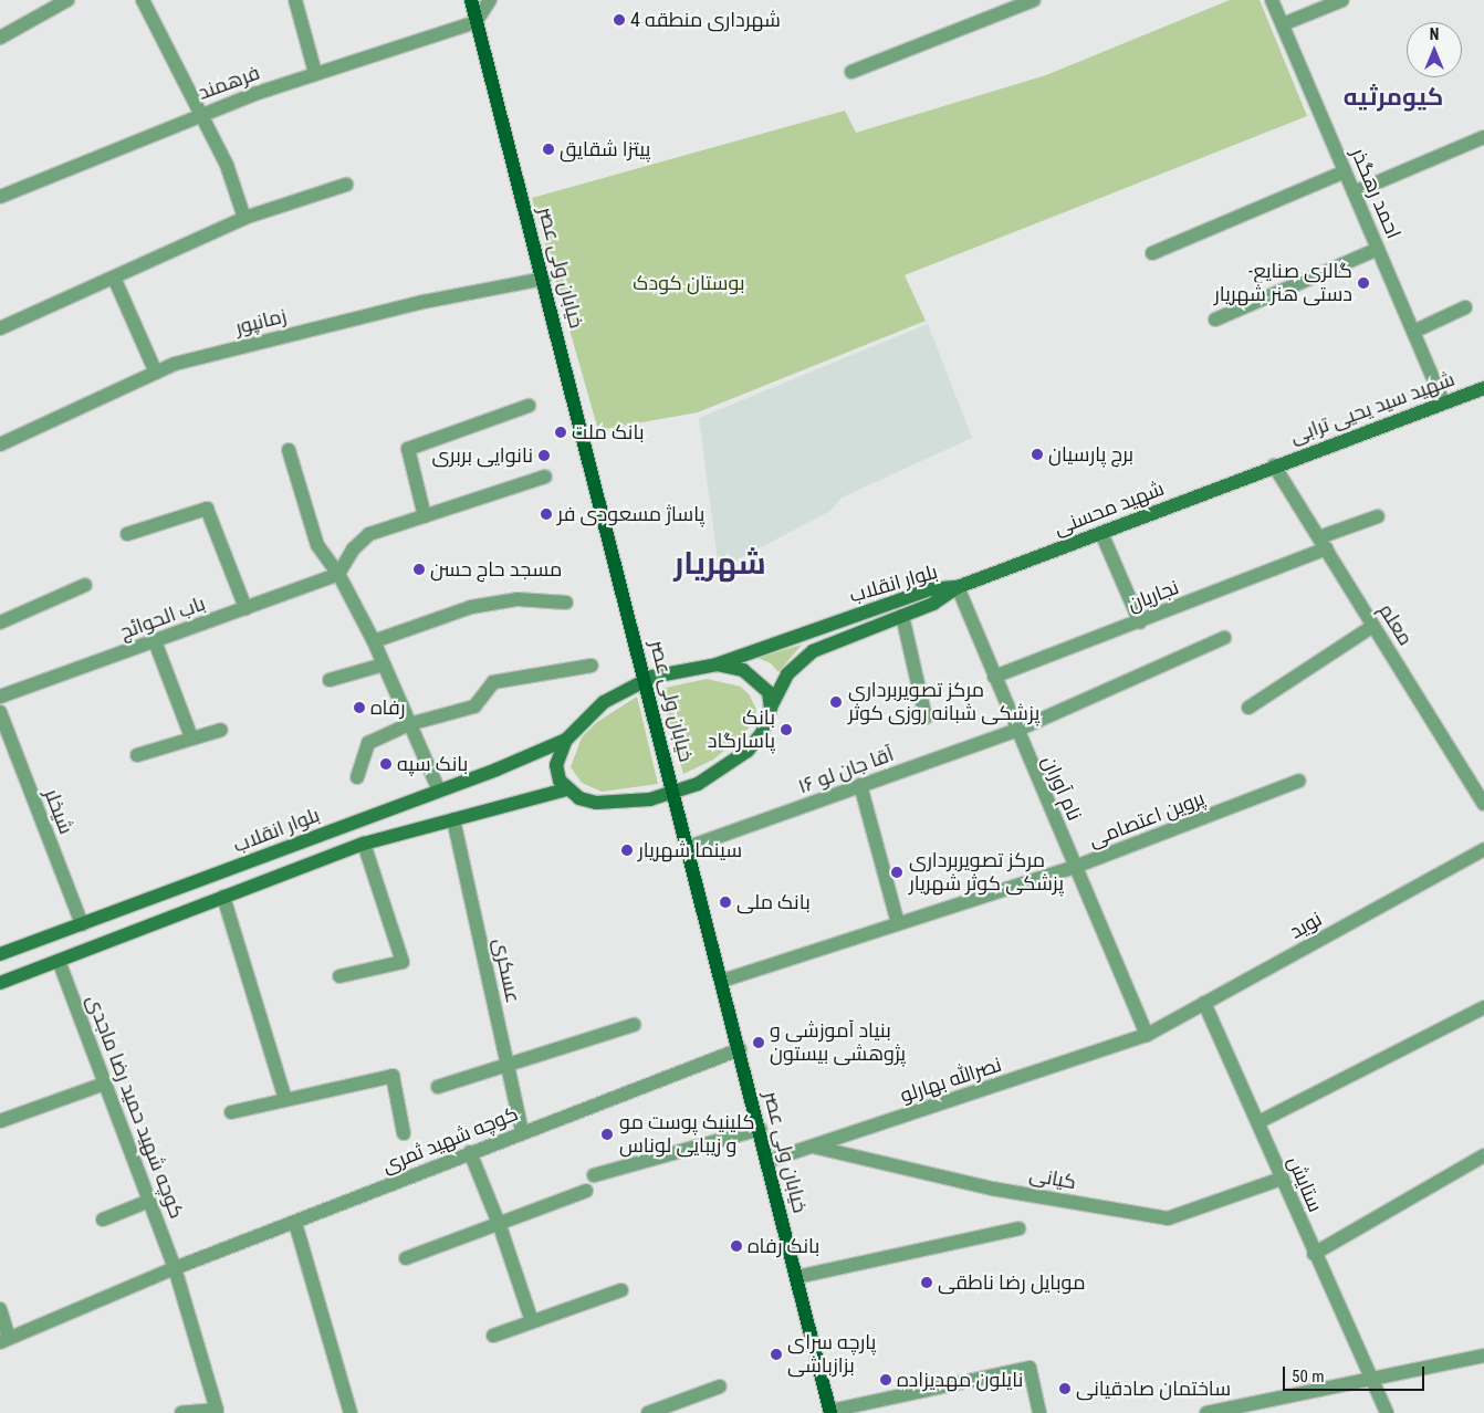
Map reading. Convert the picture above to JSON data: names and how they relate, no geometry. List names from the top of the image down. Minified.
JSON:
{"streets":{"main road":["خیابان ولی عصر","شهید سید یحیی ترابی","شهید محسنی","بلوار انقلاب"],"street":["فرهمند","احمد رهگذر","زمانپور","نجاریان","باب الحوائج","معلم","آقا جان لو ۱۶","نام آوران","شیخلر","پروین اعتصامی","نوید","عسکری","نصرالله بهارلو","کوچه شهید حمید رضا ماجدی","کوچه شهید ثمری","کیانی","ستایش"]},"crossings":[["فرهمند","خیابان ولی عصر"],["احمد رهگذر","شهید سید یحیی ترابی"],["خیابان ولی عصر","زمانپور"],["خیابان ولی عصر","بلوار انقلاب"],["خیابان ولی عصر","آقا جان لو ۱۶"],["خیابان ولی عصر","پروین اعتصامی"],["خیابان ولی عصر","نصرالله بهارلو"],["خیابان ولی عصر","کوچه شهید ثمری"],["شهید سید یحیی ترابی","شهید محسنی"],["شهید سید یحیی ترابی","معلم"],["شهید محسنی","بلوار انقلاب"],["شهید محسنی","معلم"],["شهید محسنی","نام آوران"],["بلوار انقلاب","نام آوران"],["بلوار انقلاب","شیخلر"],["نجاریان","معلم"],["نجاریان","نام آوران"],["آقا جان لو ۱۶","نام آوران"],["نام آوران","پروین اعتصامی"],["نام آوران","نوید"],["نام آوران","نصرالله بهارلو"],["نوید","نصرالله بهارلو"],["نوید","ستایش"],["عسکری","کوچه شهید ثمری"],["نصرالله بهارلو","کیانی"],["کوچه شهید حمید رضا ماجدی","کوچه شهید ثمری"],["کیانی","ستایش"]],"districts":["کیومرثیه","شهریار"],"parks":["بوستان کودک"],"places":["شهرداری منطقه 4","پیتزا شقایق","-گالری صنایع دستی هنر شهریار","بانک ملت","برج پارسیان","نانوایی بربری","پاساژ مسعودی فر","مسجد حاج حسن","مرکز تصویربرداری پزشکی شبانه روزی کوثر","رفاه","بانک پاسارگاد","بانک سپه","سینما شهریار","مرکز تصویربرداری پزشکی کوثر شهریار","بانک ملی","بنیاد آموزشی و پژوهشی بیستون","کلینیک پوست مو و زیبایی لوناس","بانک رفاه","موبایل رضا ناطقی","پارچه سرای بزازباشی","نایلون مهدیزاده","ساختمان صادقیانی"],"scale_bar":"50 m","north":"top"}
